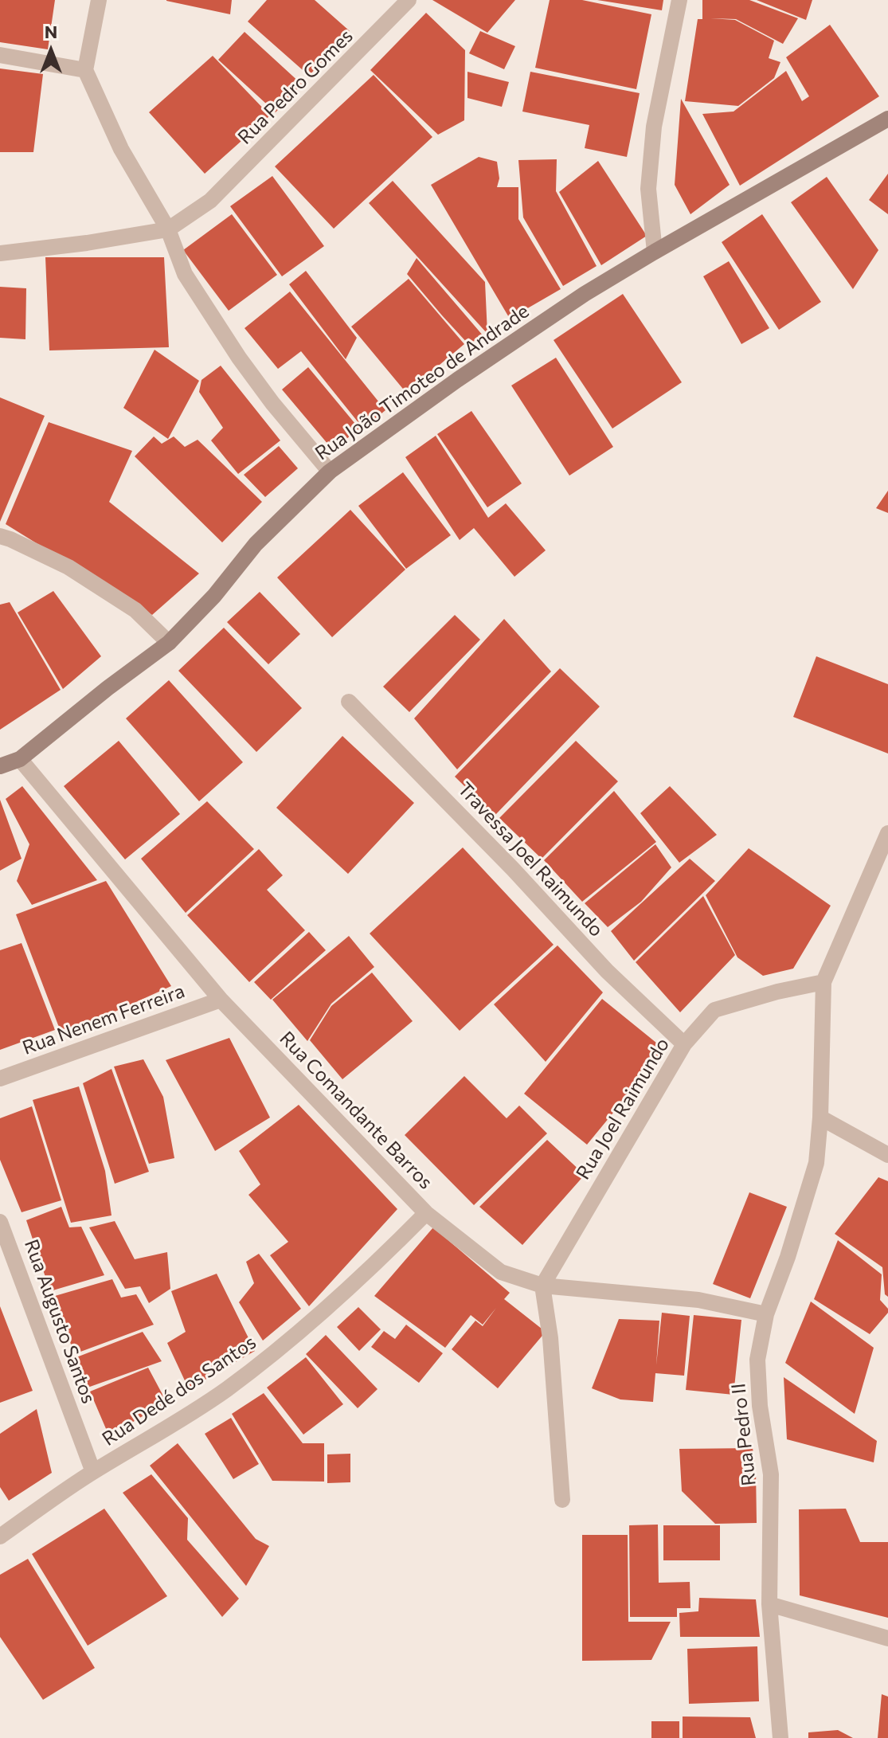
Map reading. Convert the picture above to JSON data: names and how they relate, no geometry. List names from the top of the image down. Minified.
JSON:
{"streets":{"main road":["Rua João Timoteo de Andrade"],"street":["Rua Pedro Gomes","Travessa Joel Raimundo","Rua Nenem Ferreira","Rua Joel Raimundo","Rua Comandante Barros","Rua Augusto Santos","Rua Dedé dos Santos","Rua Pedro II"]},"crossings":[["Rua João Timoteo de Andrade","Rua Comandante Barros"],["Travessa Joel Raimundo","Rua Joel Raimundo"],["Rua Nenem Ferreira","Rua Comandante Barros"],["Rua Joel Raimundo","Rua Comandante Barros"],["Rua Joel Raimundo","Rua Pedro II"],["Rua Comandante Barros","Rua Dedé dos Santos"],["Rua Comandante Barros","Rua Pedro II"],["Rua Augusto Santos","Rua Dedé dos Santos"]],"north":"top"}
